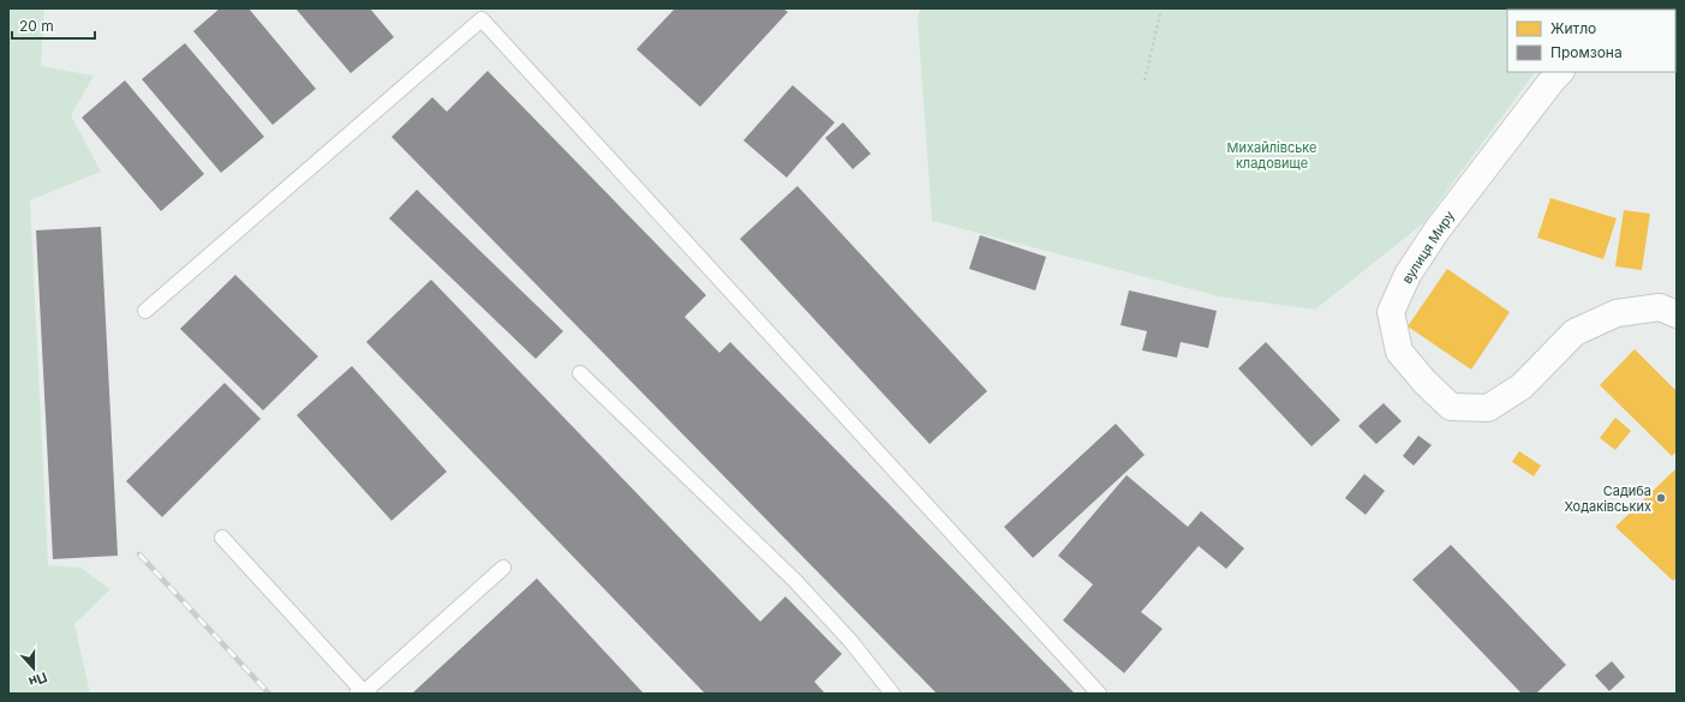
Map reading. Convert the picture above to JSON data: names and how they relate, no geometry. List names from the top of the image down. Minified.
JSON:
{"streets":{"street":["вулиця Миру"]},"parks":["Михайлівське кладовище"],"places":["Садиба Ходаківських"],"legend":["Житло","Промзона"],"scale_bar":"20 m","north":"bottom"}
